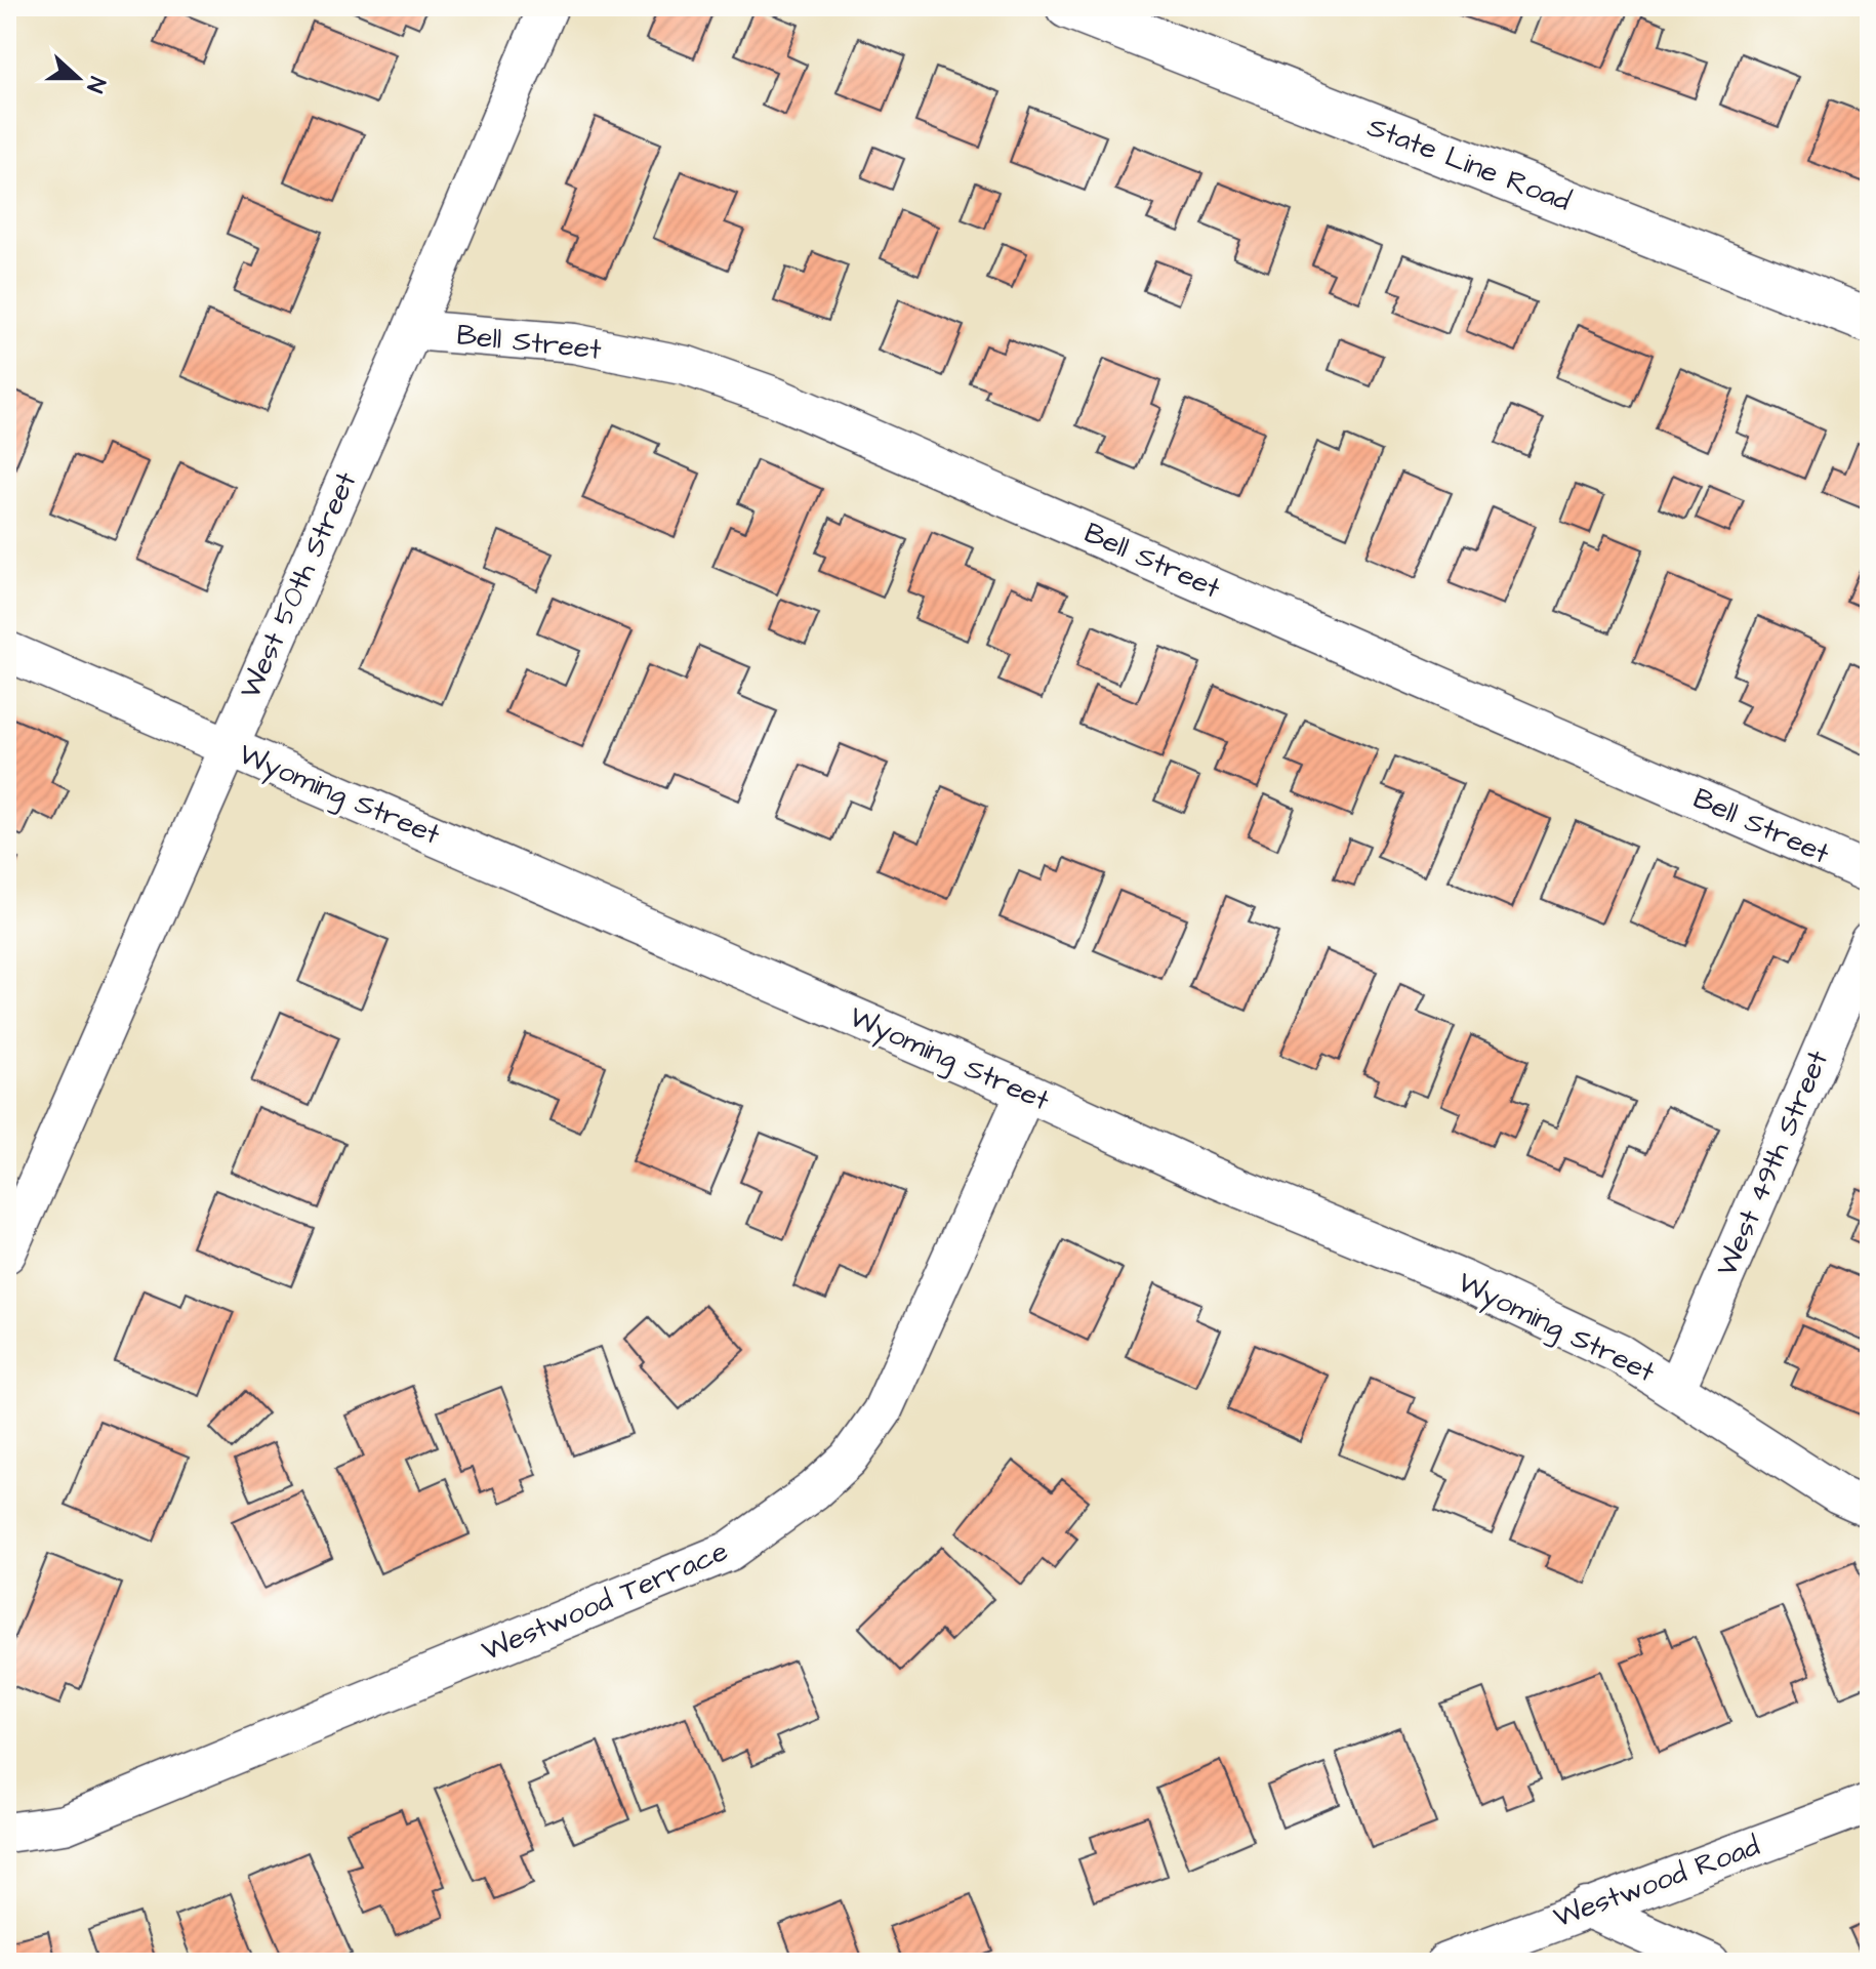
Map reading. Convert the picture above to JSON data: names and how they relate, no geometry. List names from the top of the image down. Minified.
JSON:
{"streets":{"street":["State Line Road","Bell Street","West 50th Street","Wyoming Street","West 49th Street","Westwood Terrace","Westwood Road"]},"crossings":[["Bell Street","West 50th Street"],["West 50th Street","Wyoming Street"],["Wyoming Street","West 49th Street"],["Wyoming Street","Westwood Terrace"]],"north":"right"}
